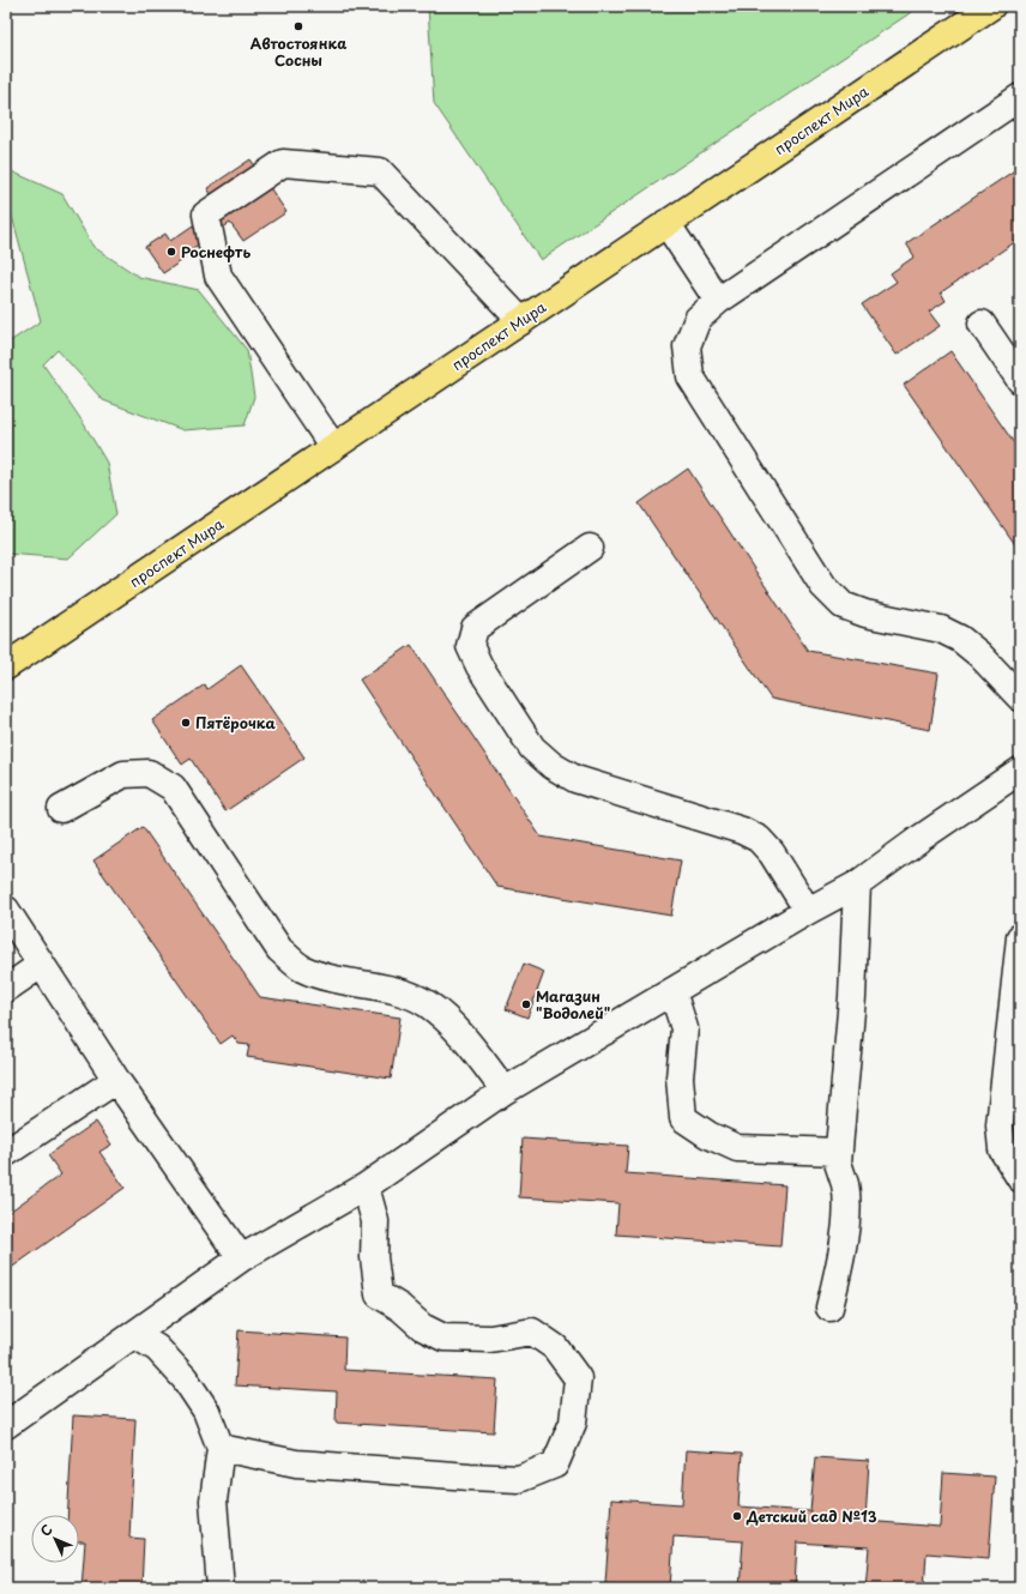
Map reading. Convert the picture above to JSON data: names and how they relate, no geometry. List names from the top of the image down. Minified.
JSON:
{"streets":{"main road":["проспект Мира"]},"places":["Автостоянка Сосны","Роснефть","Пятёрочка","Магазин \"Водолей\"","Детский сад №13"],"north":"top left"}
